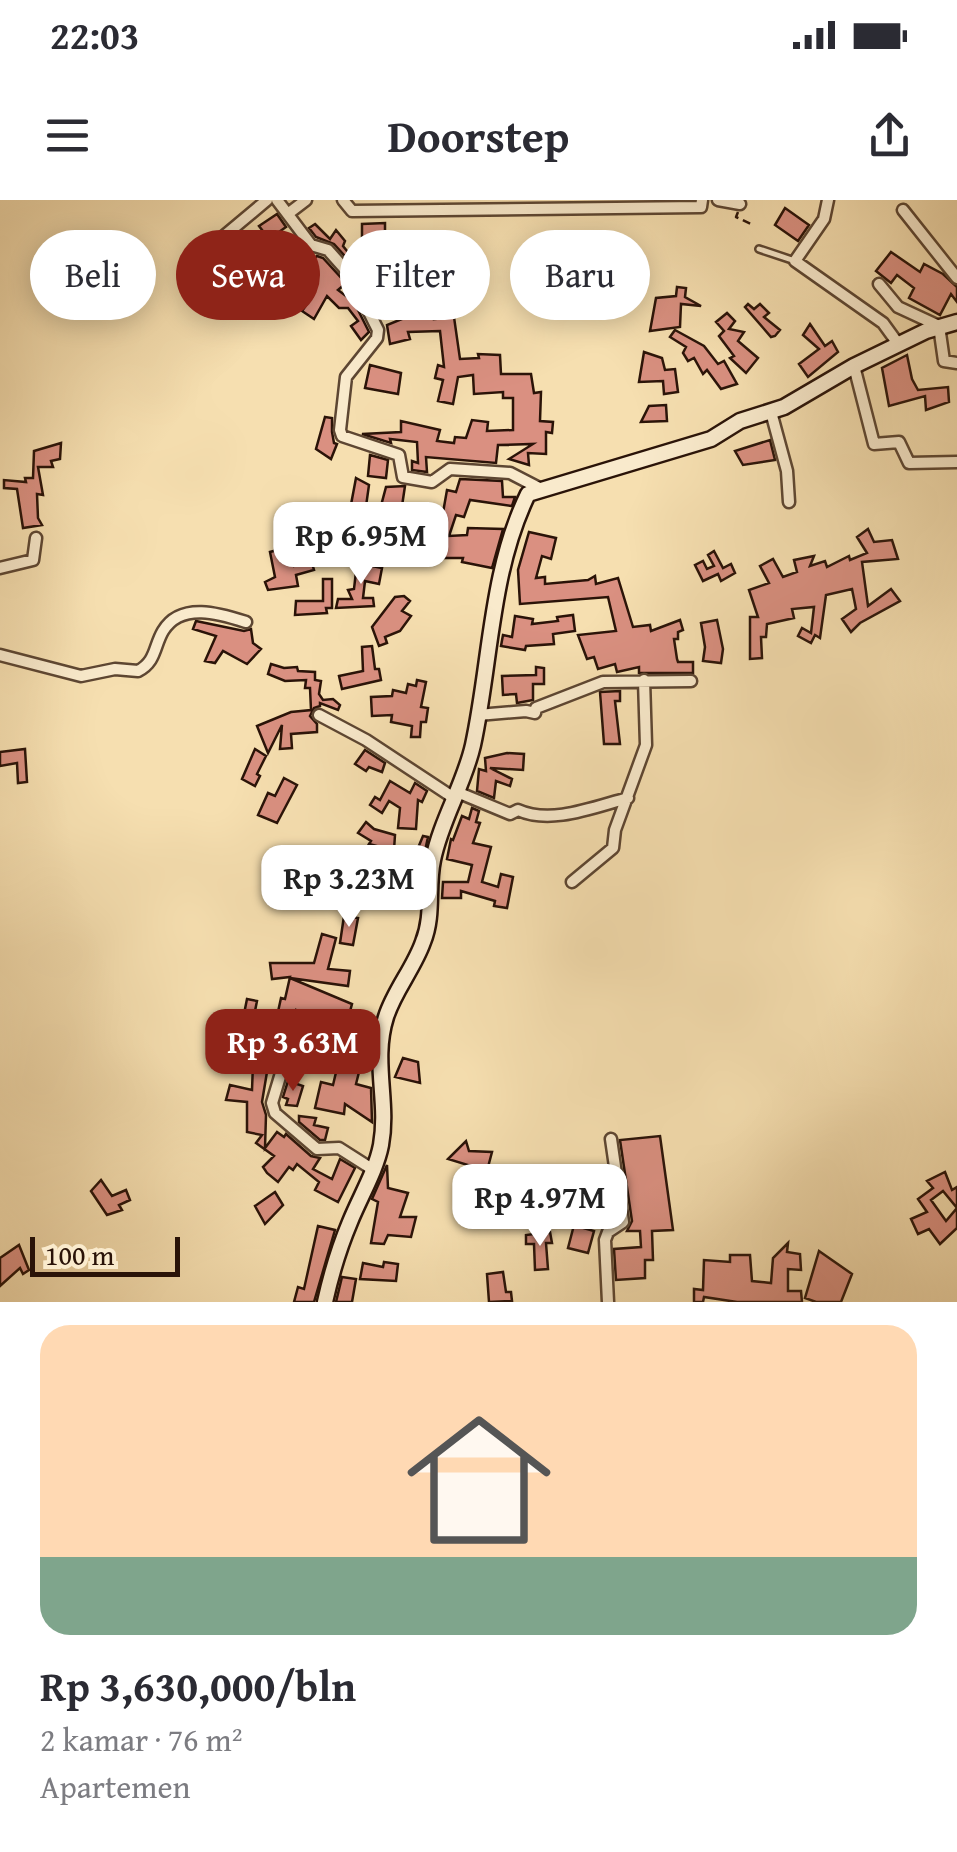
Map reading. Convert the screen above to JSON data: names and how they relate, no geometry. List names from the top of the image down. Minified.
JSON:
{"scale_bar":"100 m","page":{"status":"22:03","header":"Doorstep","chip":["Beli","Sewa","Filter","Baru"],"price":["Rp 6.95M","Rp 3.23M","Rp 3.63M","Rp 4.97M"],"scale":"100 m","list":[{"name":"Rp 3,630,000/bln","note":"2 kamar · 76 m² · Apartemen"}]}}
